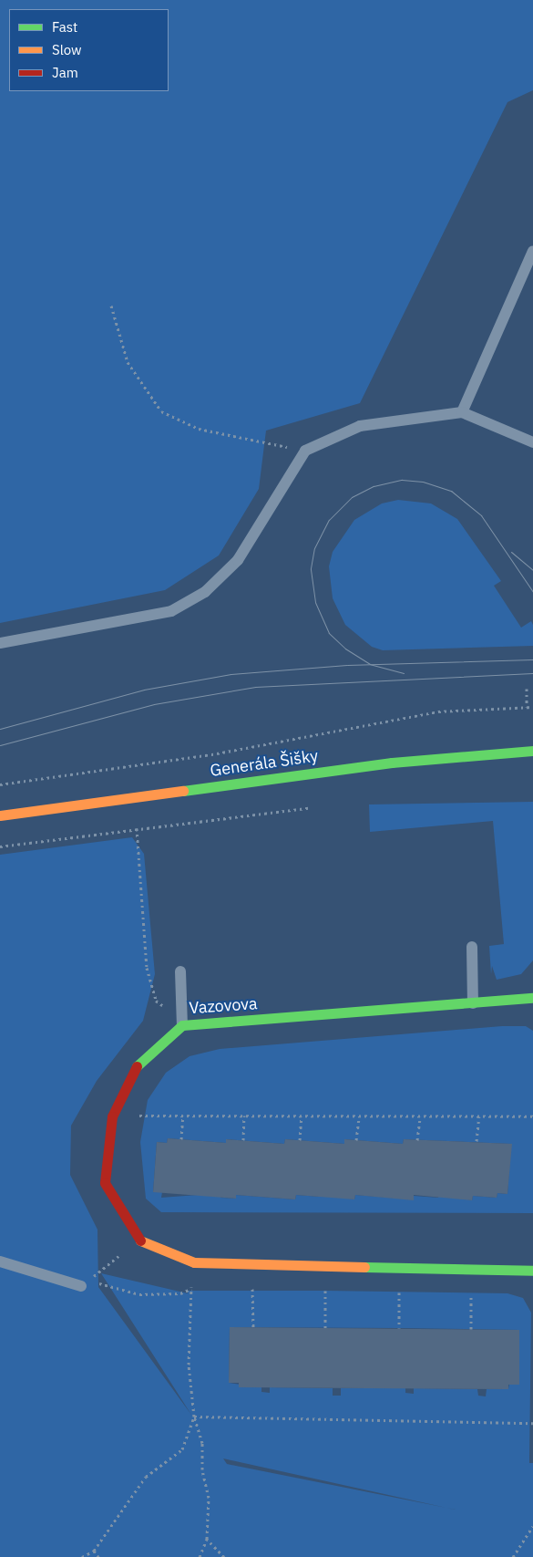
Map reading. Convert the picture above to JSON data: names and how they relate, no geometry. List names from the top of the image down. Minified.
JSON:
{"streets":{"street":["Generála Šišky","Vazovova"]},"legend":["Fast","Slow","Jam"]}
